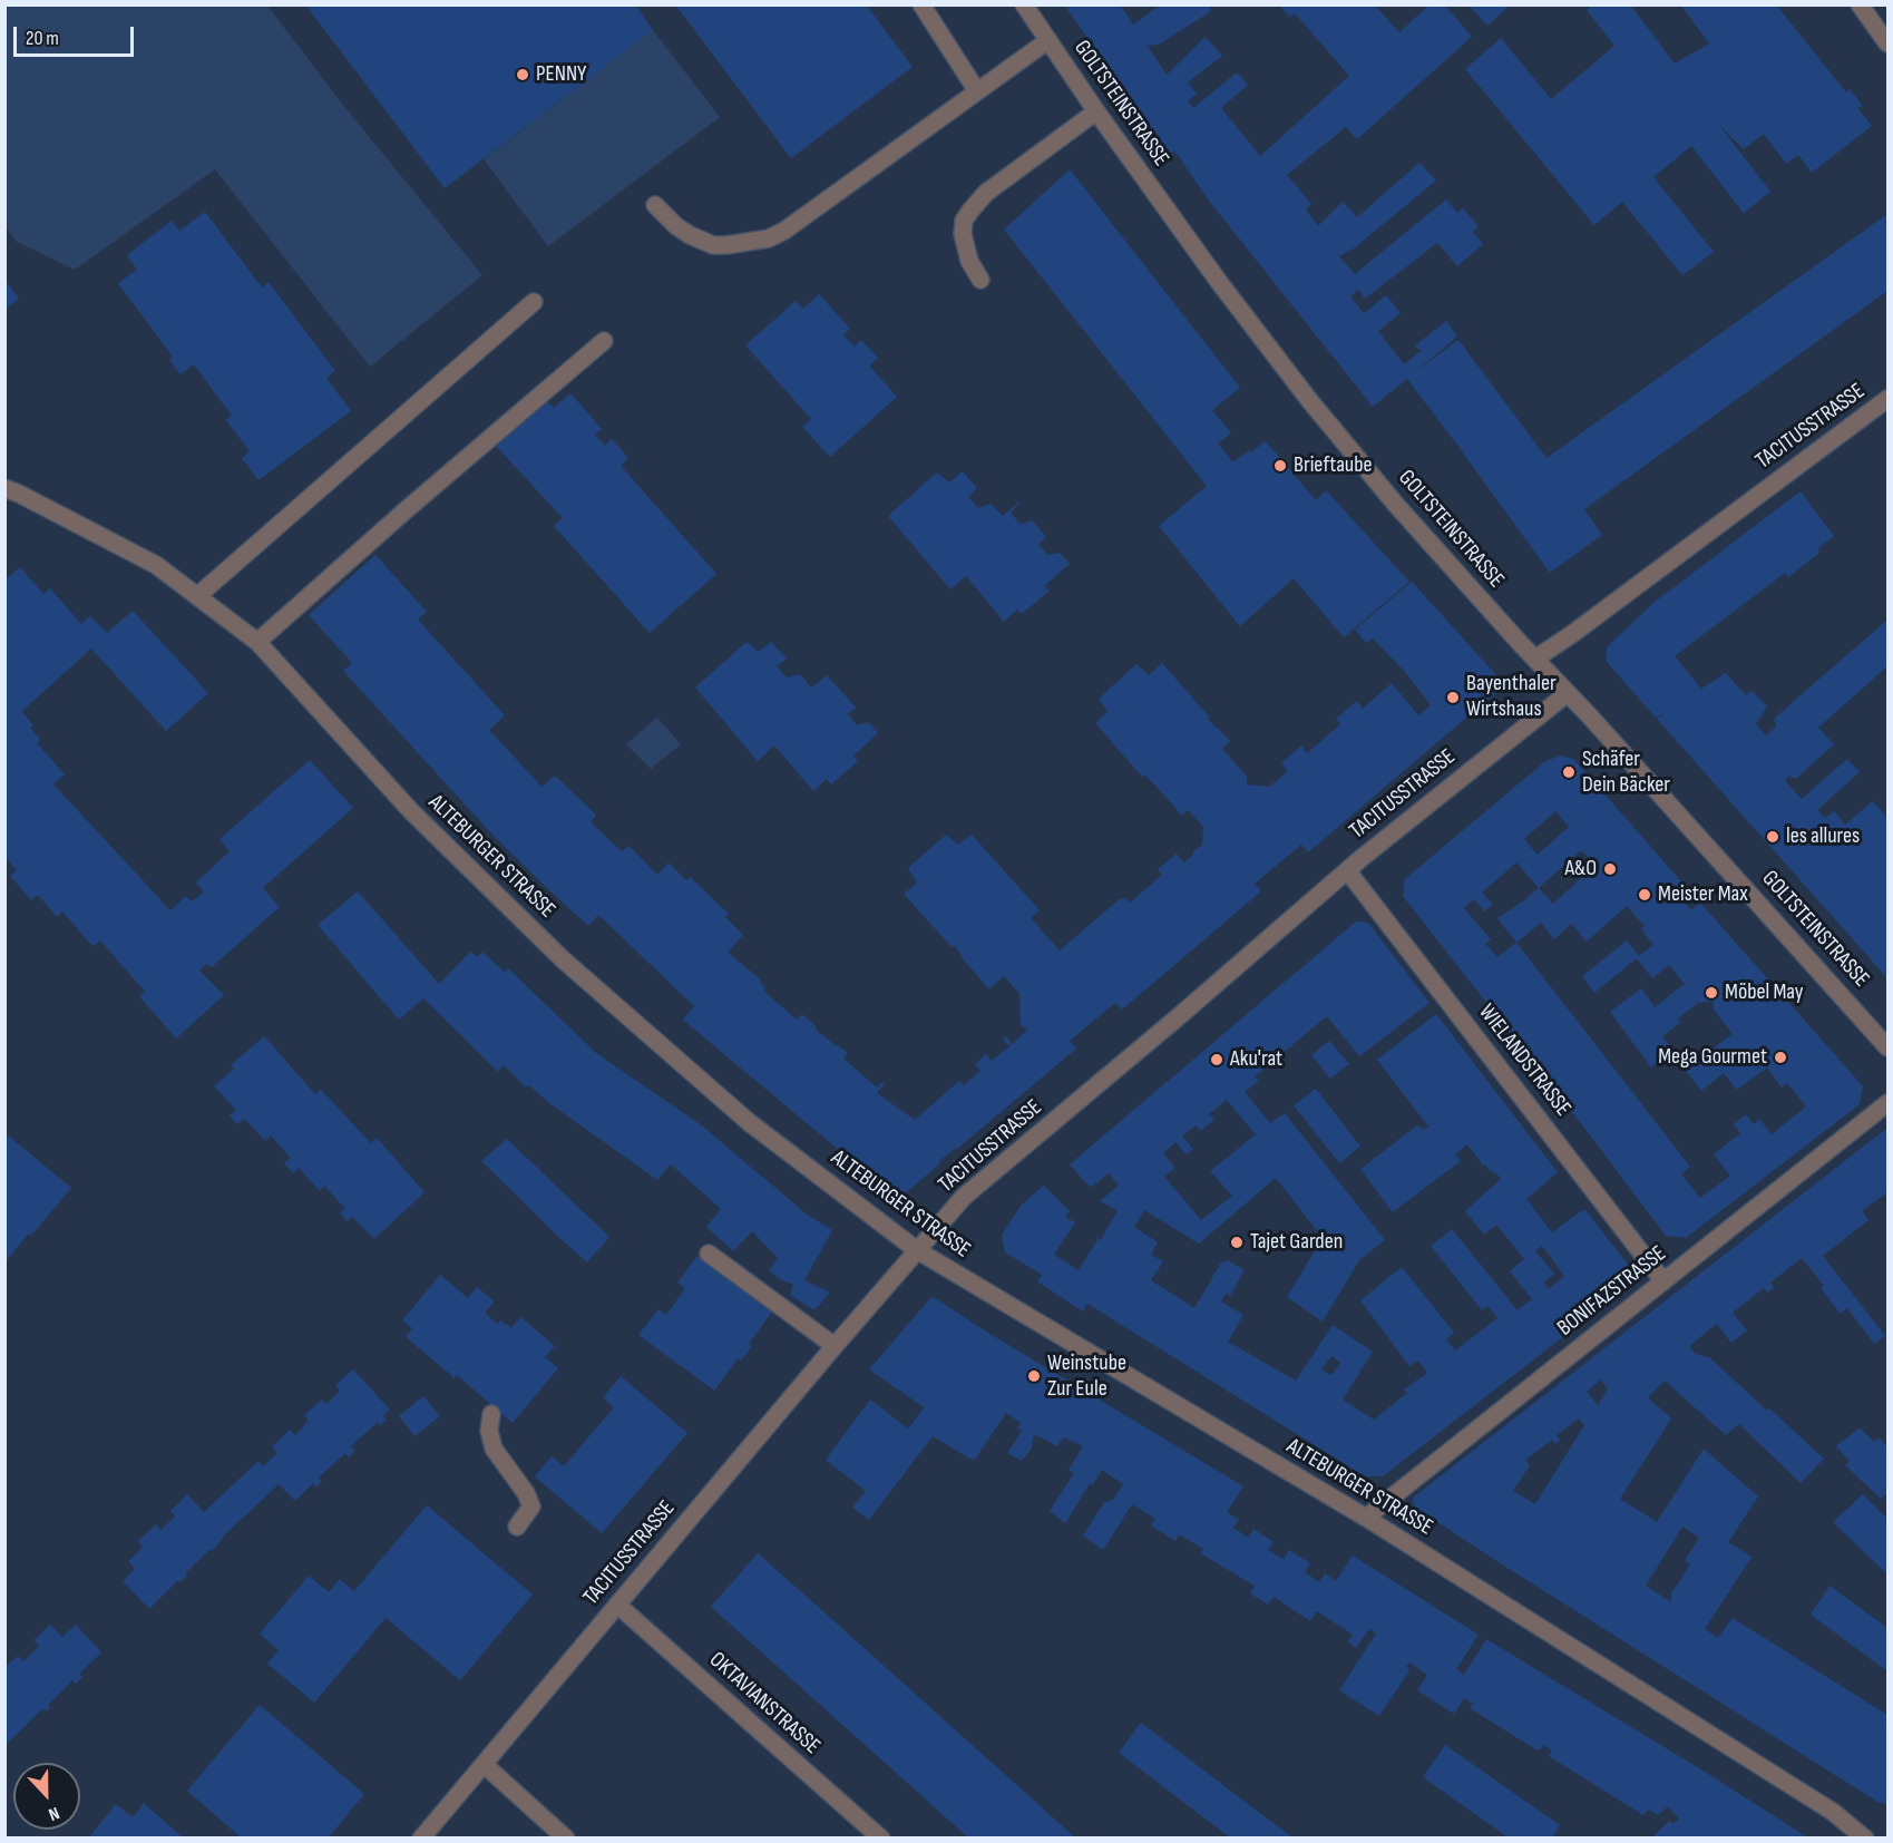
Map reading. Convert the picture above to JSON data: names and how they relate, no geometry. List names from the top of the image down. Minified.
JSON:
{"streets":{"street":["GOLTSTEINSTRASSE","TACITUSSTRASSE","ALTEBURGER STRASSE","WIELANDSTRASSE","BONIFAZSTRASSE","OKTAVIANSTRASSE"]},"crossings":[["GOLTSTEINSTRASSE","TACITUSSTRASSE"],["TACITUSSTRASSE","ALTEBURGER STRASSE"],["TACITUSSTRASSE","WIELANDSTRASSE"],["TACITUSSTRASSE","OKTAVIANSTRASSE"],["ALTEBURGER STRASSE","BONIFAZSTRASSE"],["WIELANDSTRASSE","BONIFAZSTRASSE"]],"places":["PENNY","Brieftaube","Bayenthaler Wirtshaus","Schäfer Dein Bäcker","les allures","A&O","Meister Max","Möbel May","Mega Gourmet","Aku'rat","Tajet Garden","Weinstube Zur Eule"],"scale_bar":"20 m","north":"bottom"}
